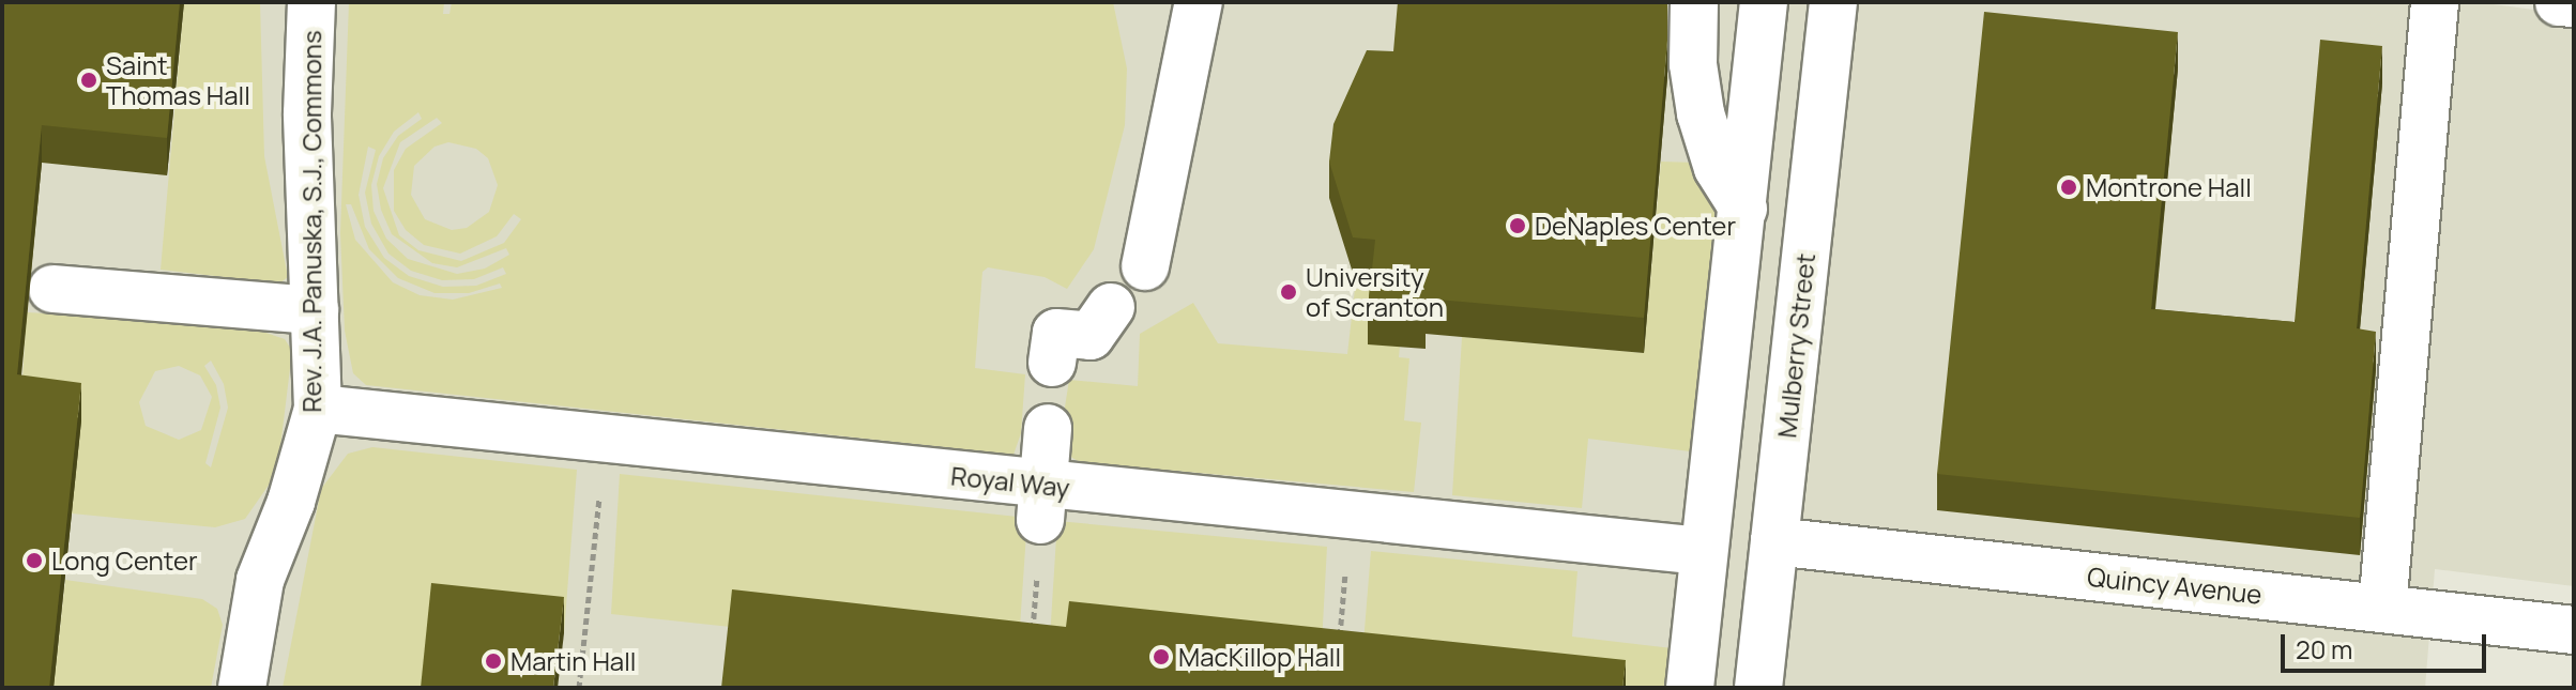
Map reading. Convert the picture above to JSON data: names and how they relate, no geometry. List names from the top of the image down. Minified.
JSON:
{"streets":{"street":["Rev. J.A. Panuska, S.J., Commons","Mulberry Street","Royal Way","Quincy Avenue"]},"crossings":[["Rev. J.A. Panuska, S.J., Commons","Royal Way"],["Mulberry Street","Quincy Avenue"]],"places":["Saint Thomas Hall","Montrone Hall","DeNaples Center","University of Scranton","Long Center","MacKillop Hall","Martin Hall"],"scale_bar":"20 m"}
